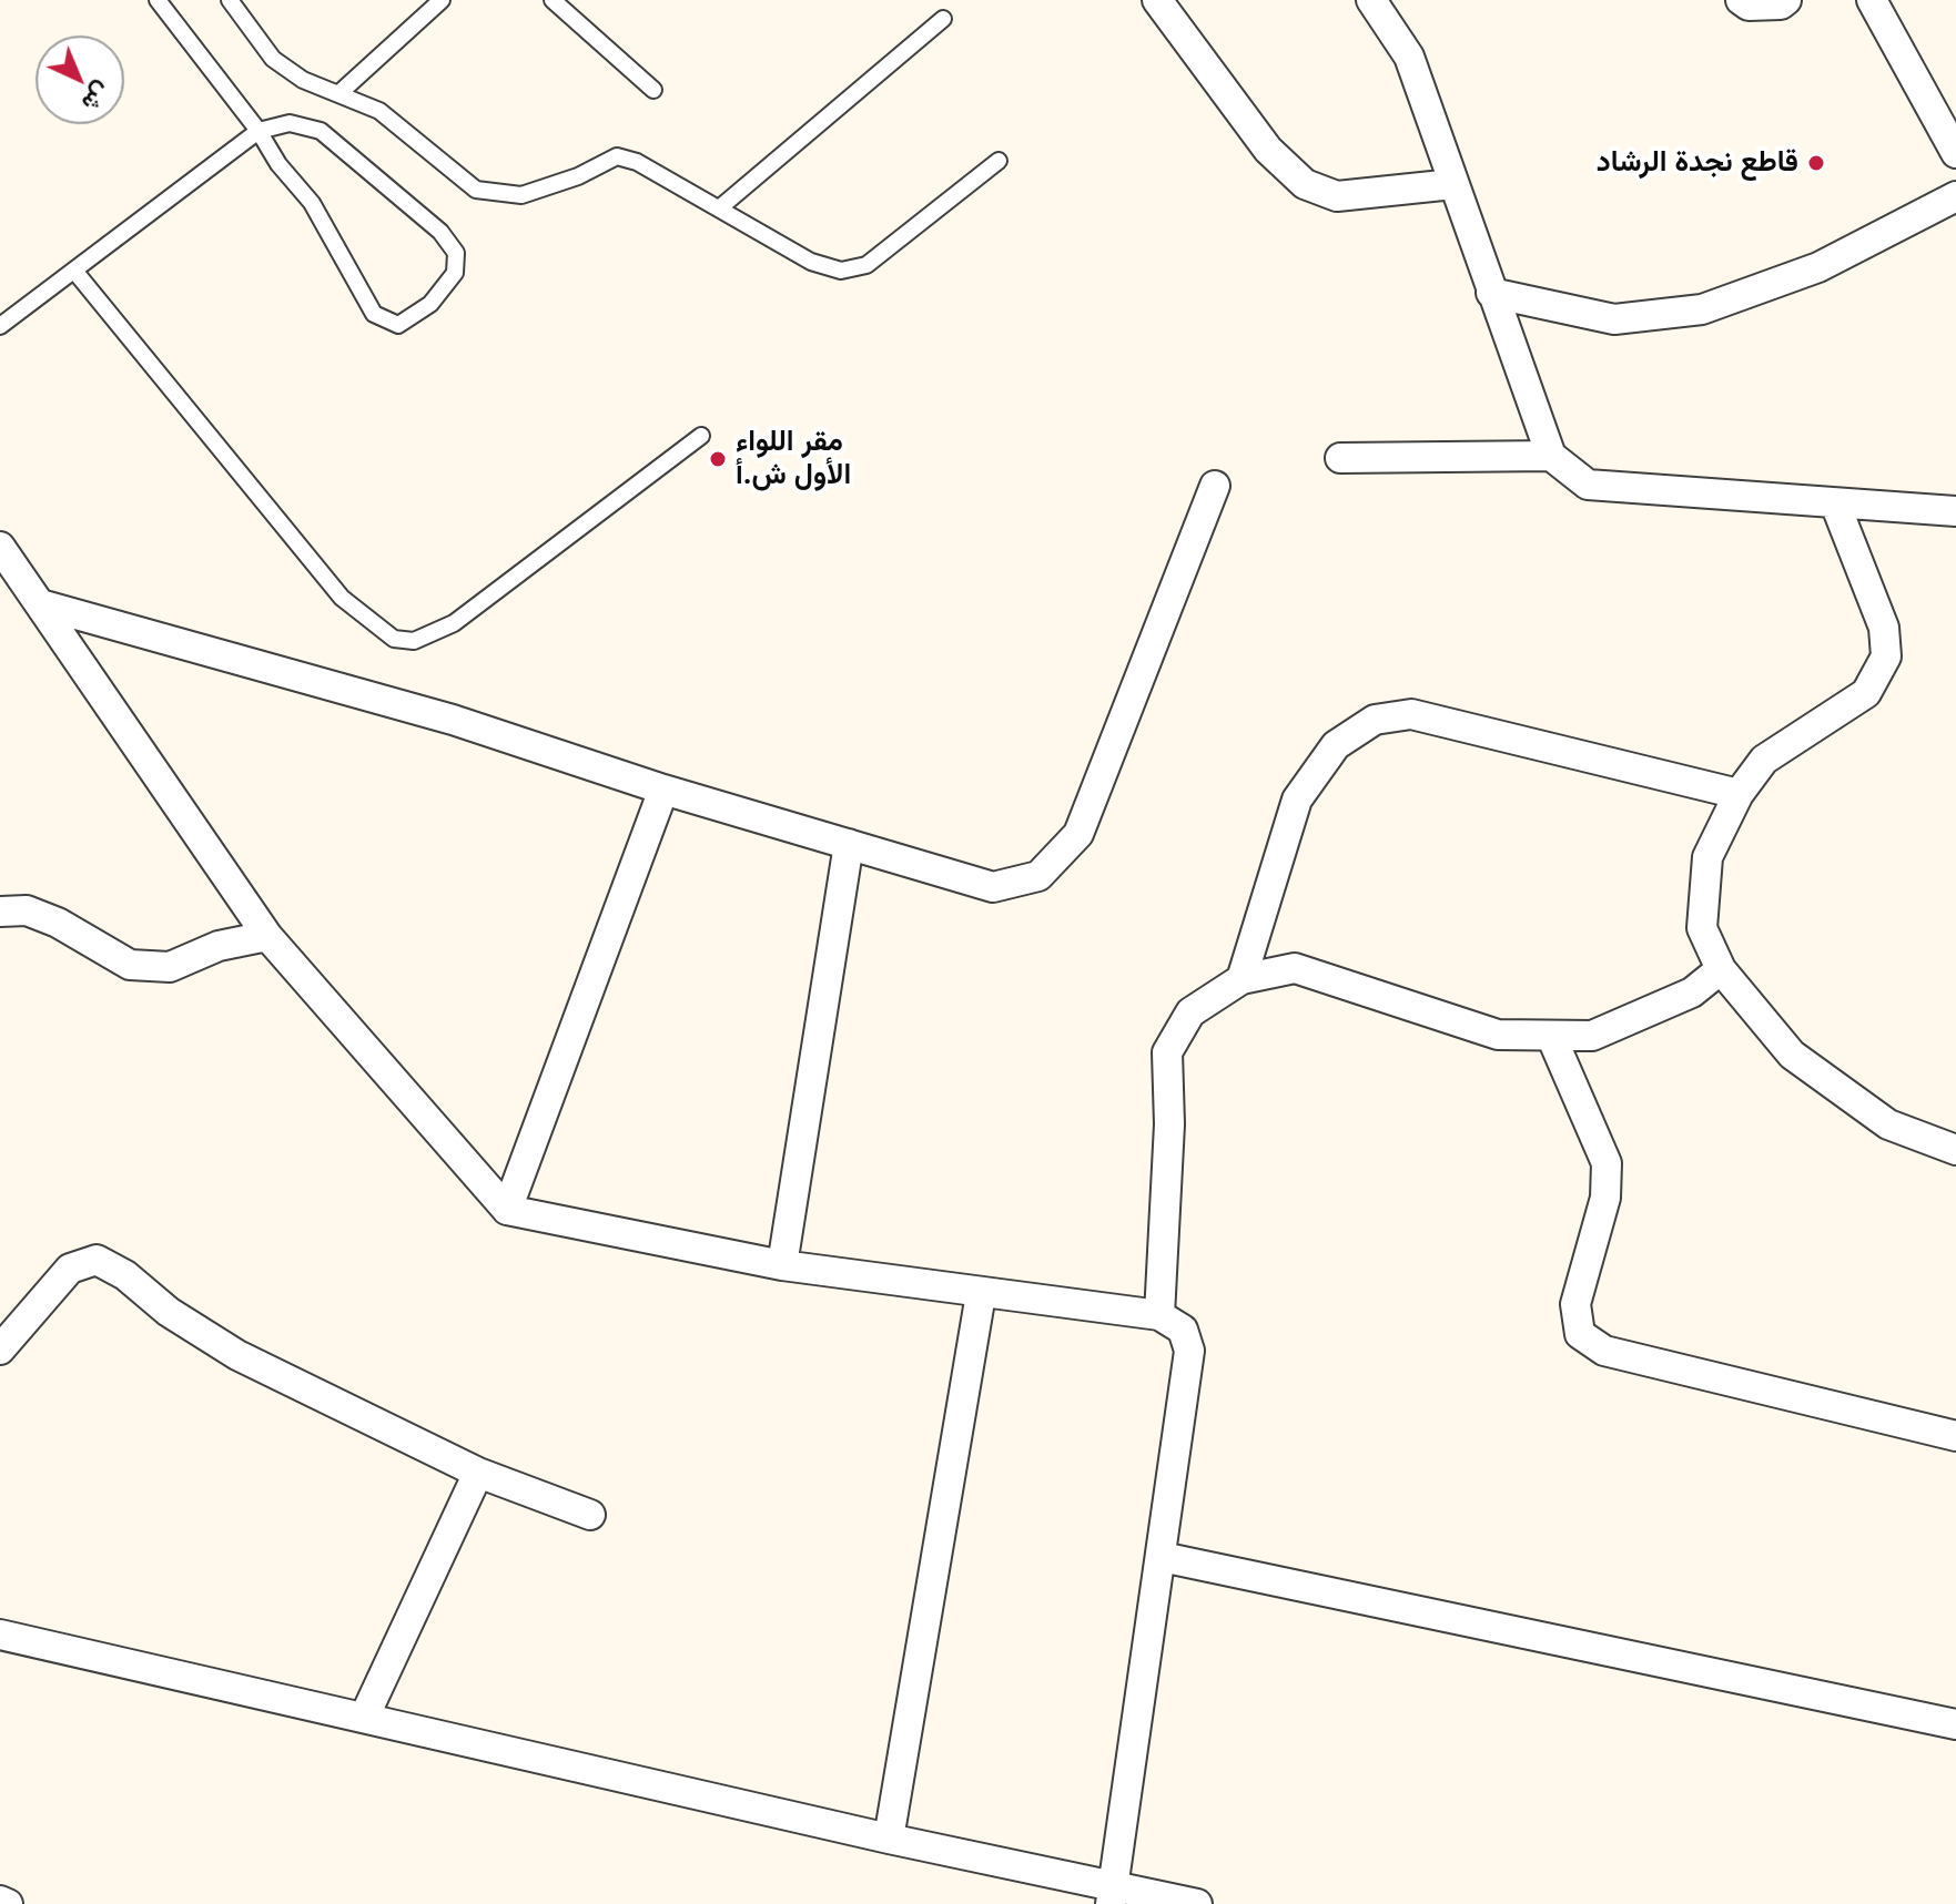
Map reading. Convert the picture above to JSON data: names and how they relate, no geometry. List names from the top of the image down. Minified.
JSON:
{"places":["قاطع نجدة الرشاد","مقر اللواء الأول ش.أ"],"north":"bottom right"}
